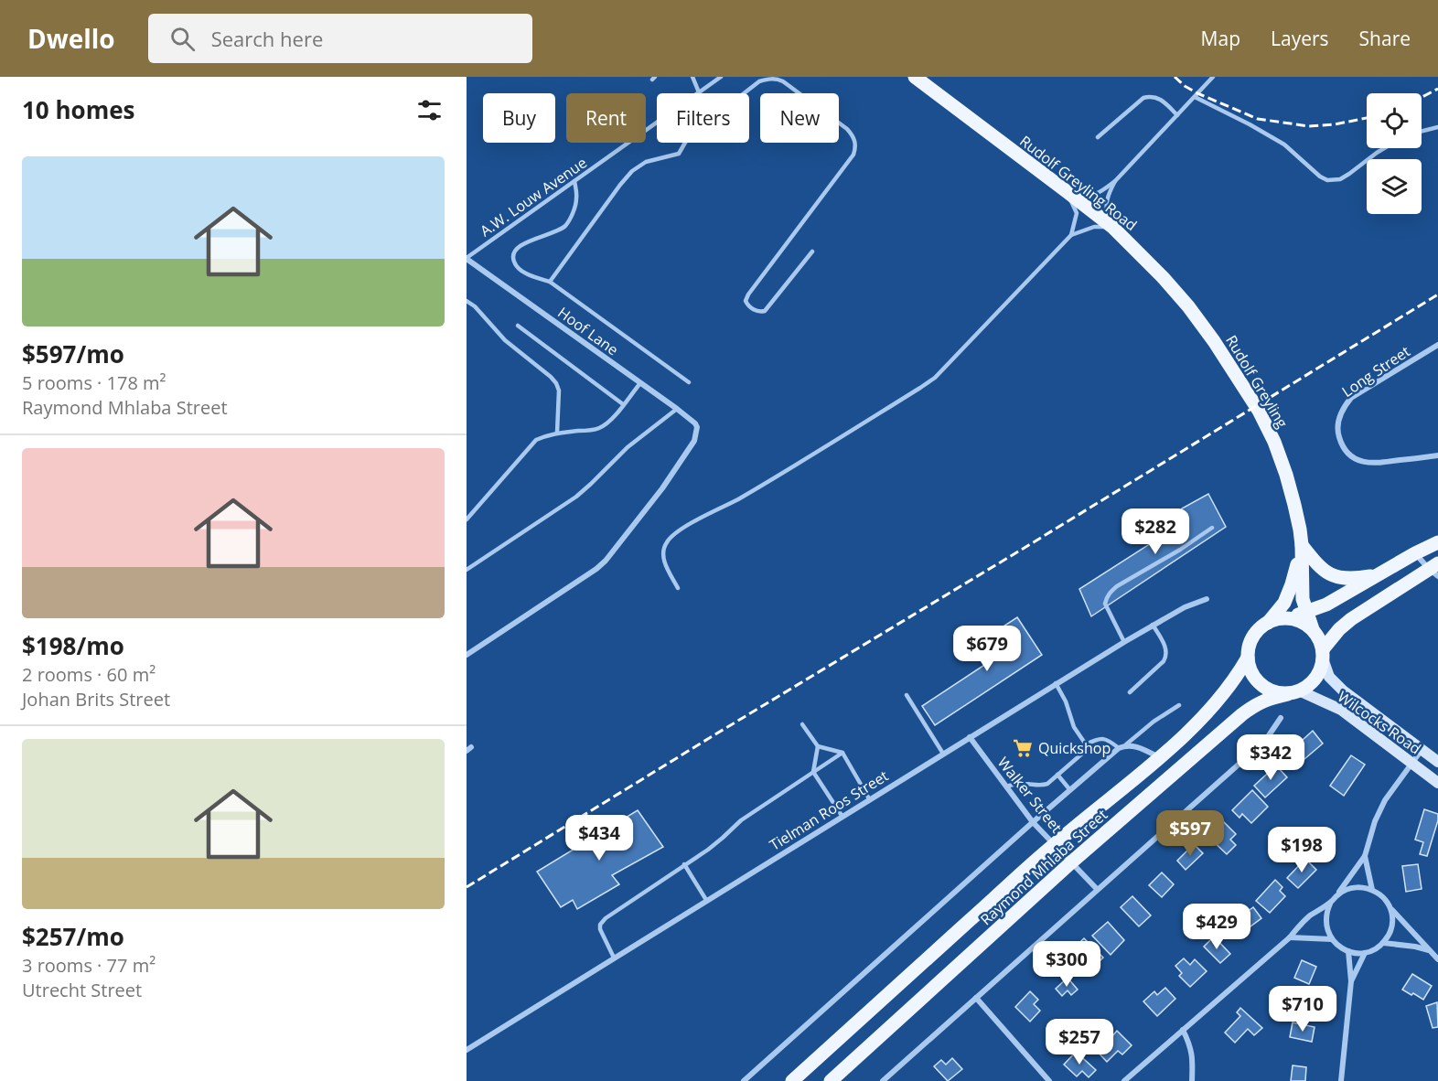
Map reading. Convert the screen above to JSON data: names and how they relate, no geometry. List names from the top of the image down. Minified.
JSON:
{"streets":{"main road":["Rudolf Greyling Road","Rudolf Greyling","Raymond Mhlaba Street"],"street":["Hoof Lane","Long Street","Wilcocks Road","Walker Street","Tielman Roos Street"],"lane":["A.W. Louw Avenue"]},"crossings":[["Rudolf Greyling Road","Rudolf Greyling"],["A.W. Louw Avenue","Hoof Lane"],["Rudolf Greyling","Wilcocks Road"],["Rudolf Greyling","Raymond Mhlaba Street"],["Wilcocks Road","Raymond Mhlaba Street"],["Walker Street","Tielman Roos Street"],["Walker Street","Raymond Mhlaba Street"]],"places":{"supermarket":["Quickshop"]},"page":{"header":"Dwello","search":"Search here","nav":["Map","Layers","Share"],"heading":"10 homes","chip":["Buy","Rent","Filters","New"],"list":[{"name":"$597/mo","note":"5 rooms · 178 m² · Raymond Mhlaba Street"},{"name":"$198/mo","note":"2 rooms · 60 m² · Johan Brits Street"},{"name":"$257/mo","note":"3 rooms · 77 m² · Utrecht Street"}],"price":["$282","$679","$342","$597","$434","$198","$429","$300","$710","$257"]}}
